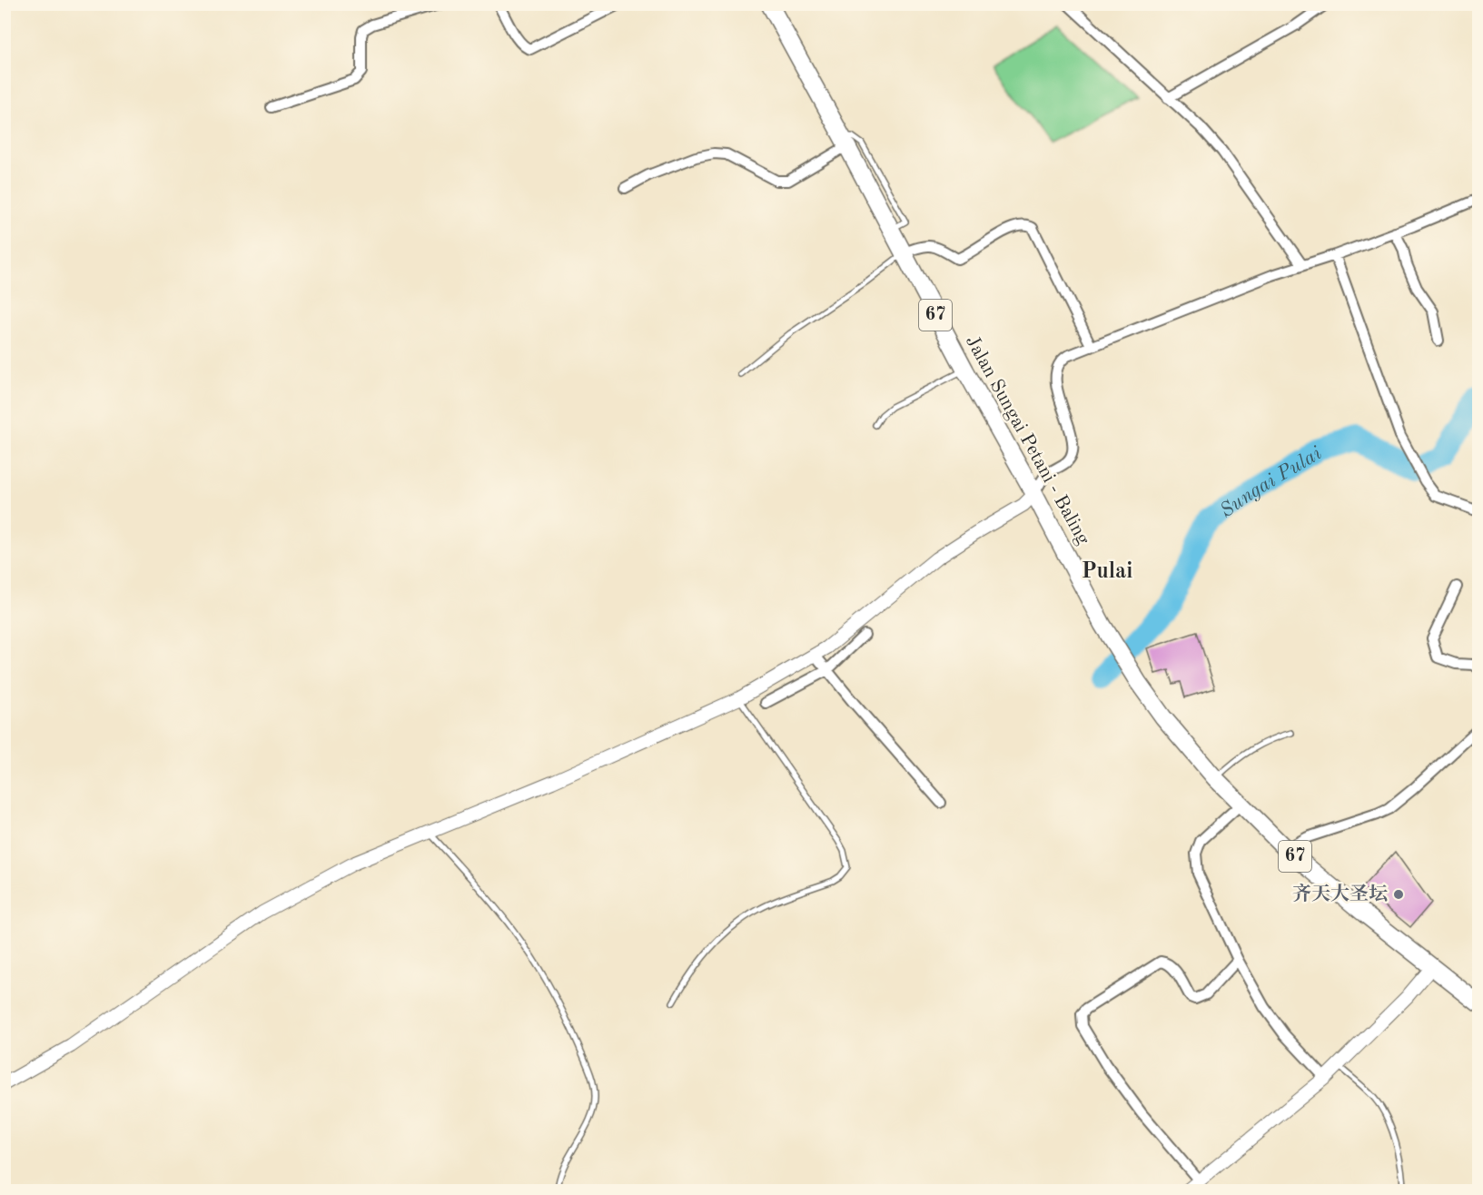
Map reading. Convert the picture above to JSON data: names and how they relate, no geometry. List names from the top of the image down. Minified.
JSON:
{"streets":{"main road":["67","Jalan Sungai Petani - Baling"]},"districts":["Pulai"],"water":["Sungai Pulai"],"places":["齐天大圣坛"]}
